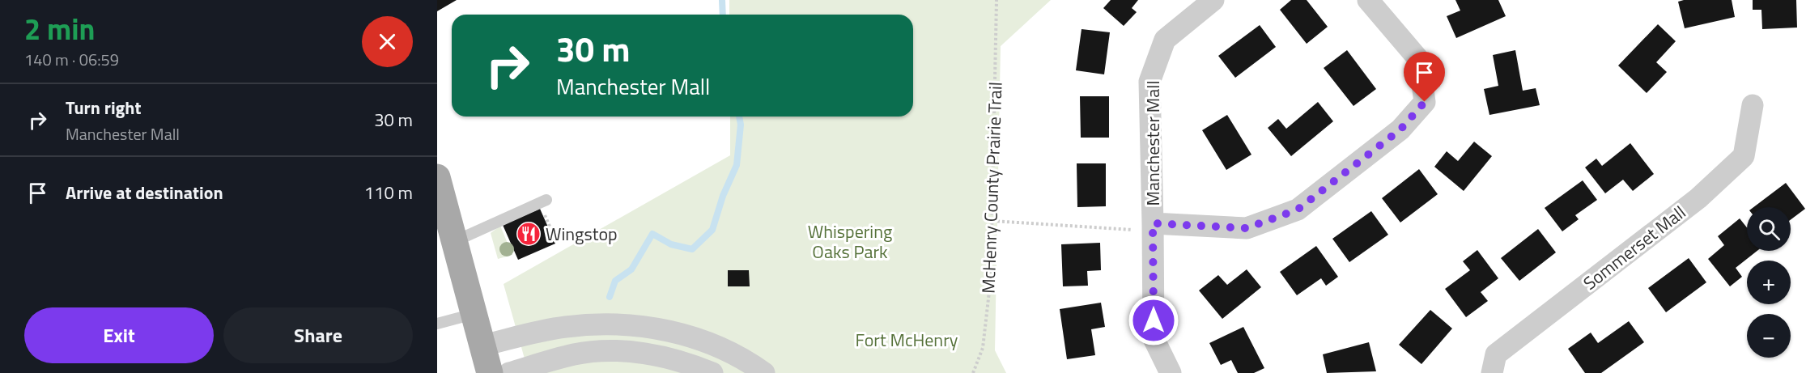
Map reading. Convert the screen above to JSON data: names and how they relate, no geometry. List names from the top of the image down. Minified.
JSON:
{"streets":{"street":["Manchester Mall","Sommerset Mall"],"path":["McHenry County Prairie Trail"]},"parks":["Whispering Oaks Park","Fort McHenry"],"places":{"restaurant":["Wingstop"]},"page":{"heading":["2 min","140 m · 06:59"],"turn":["30 m","Manchester Mall"],"list":[{"name":"Turn right","note":"Manchester Mall","value":"30 m"},{"name":"Arrive at destination","value":"110 m"}],"map_buttons":["+","−"],"buttons":["Exit","Share"]}}
